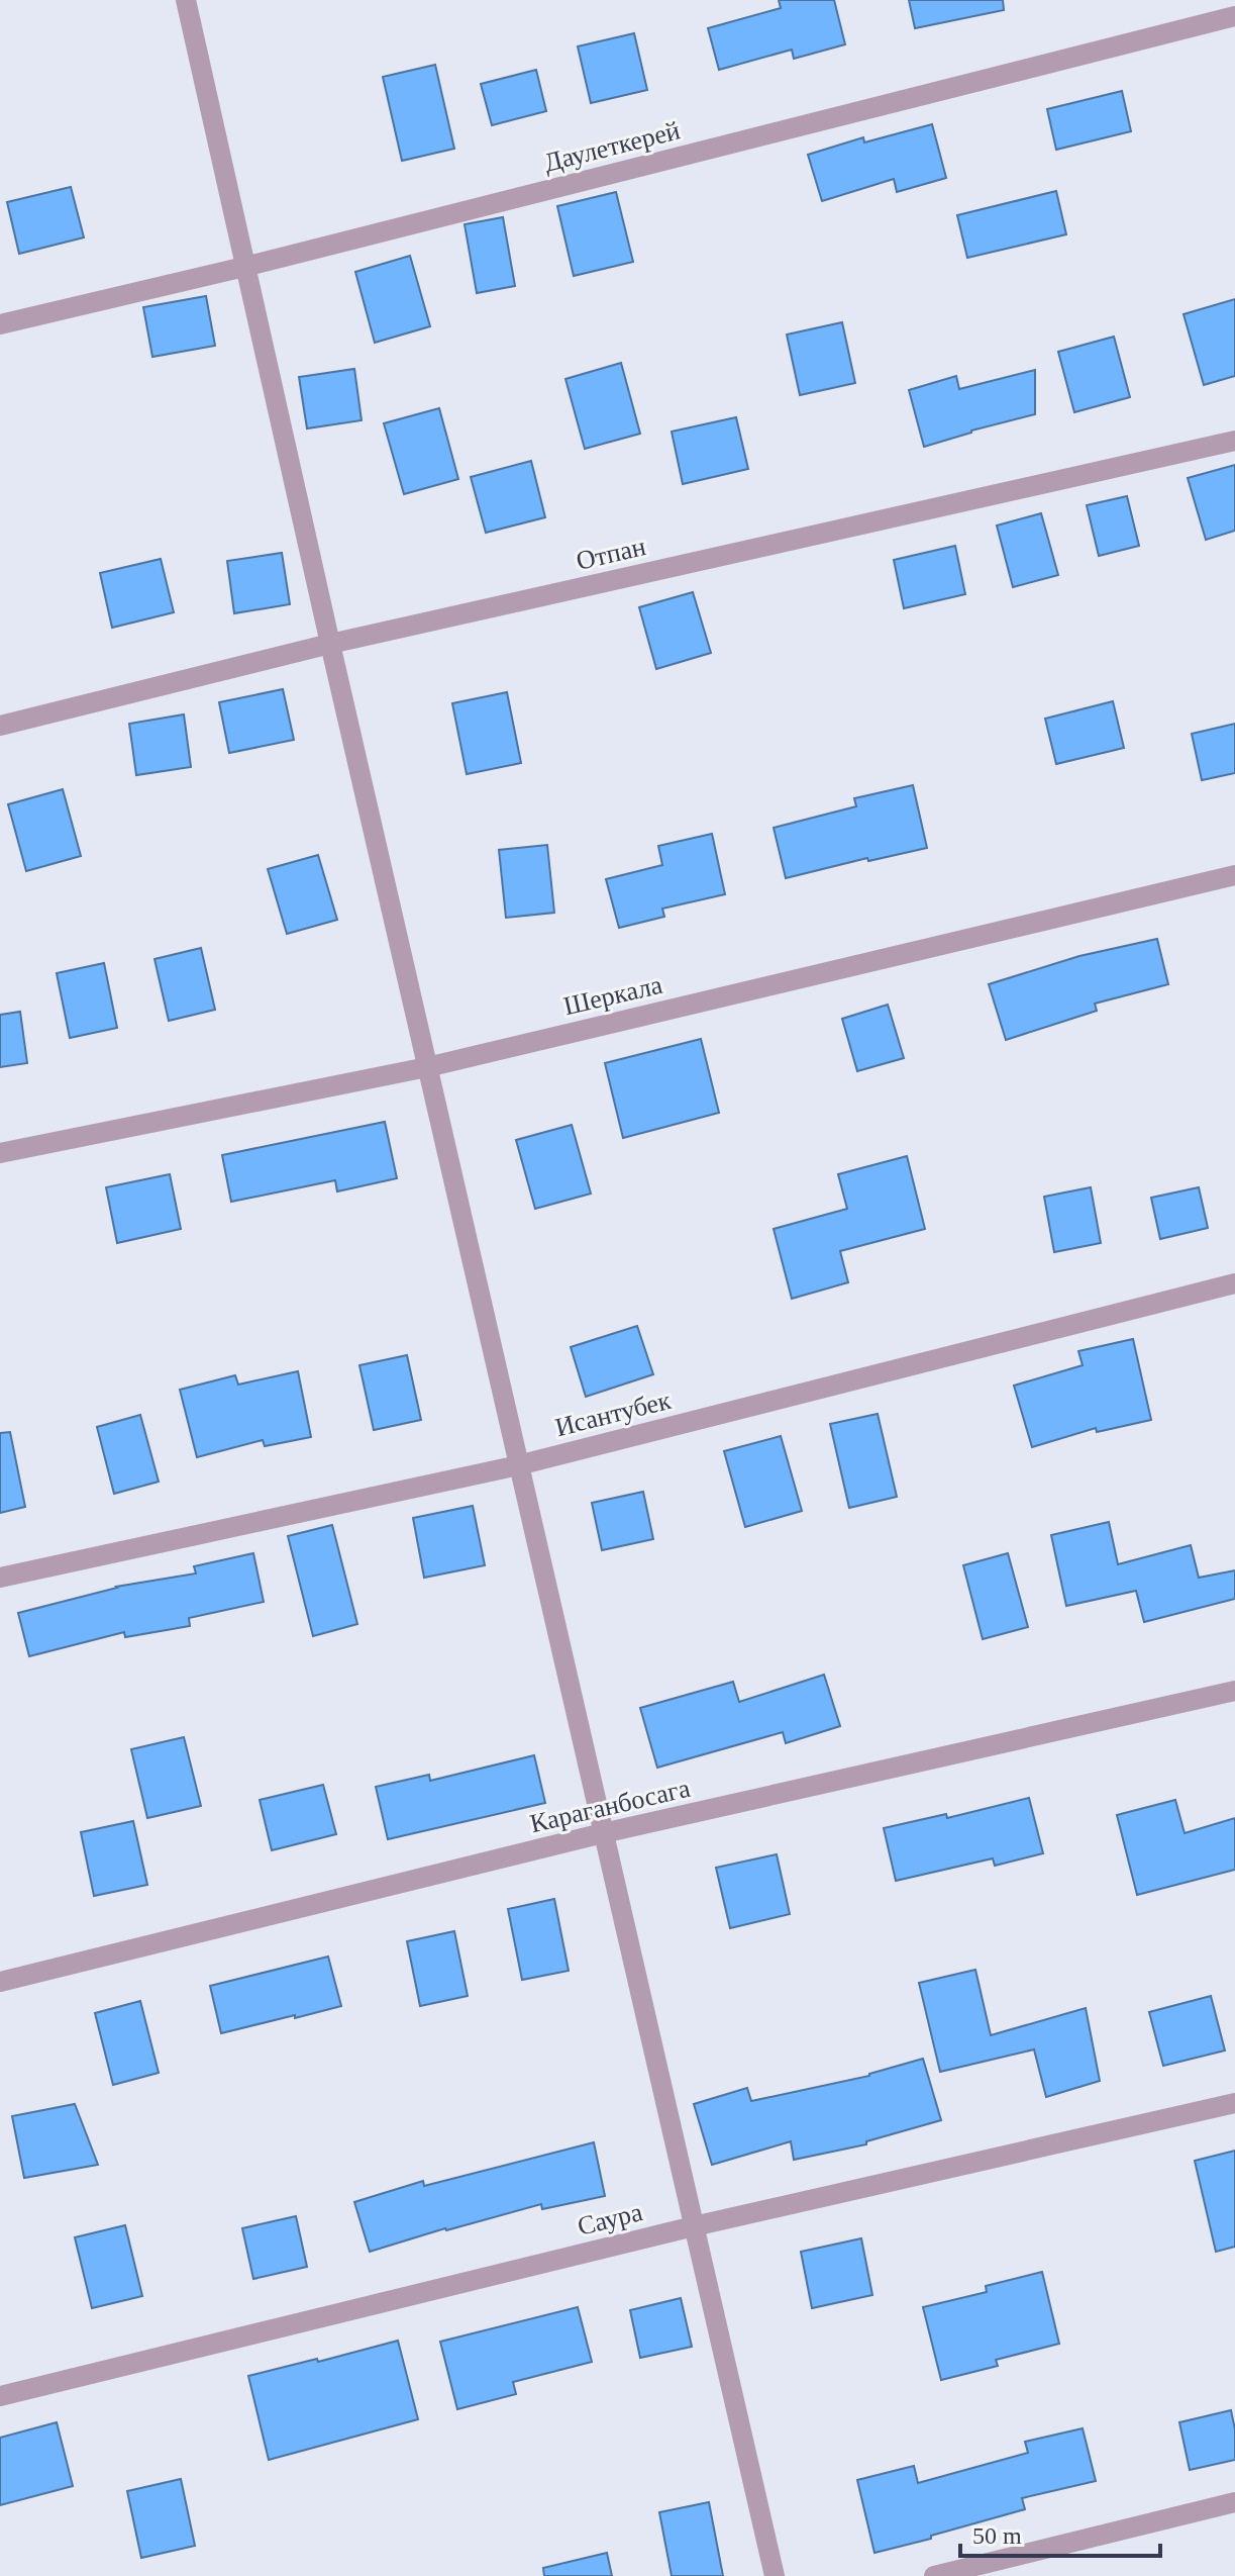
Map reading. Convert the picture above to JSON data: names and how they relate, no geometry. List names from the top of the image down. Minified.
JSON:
{"streets":{"street":["Даулеткерей","Отпан","Шеркала","Исантубек","Караганбосага","Саура"]},"scale_bar":"50 m"}
